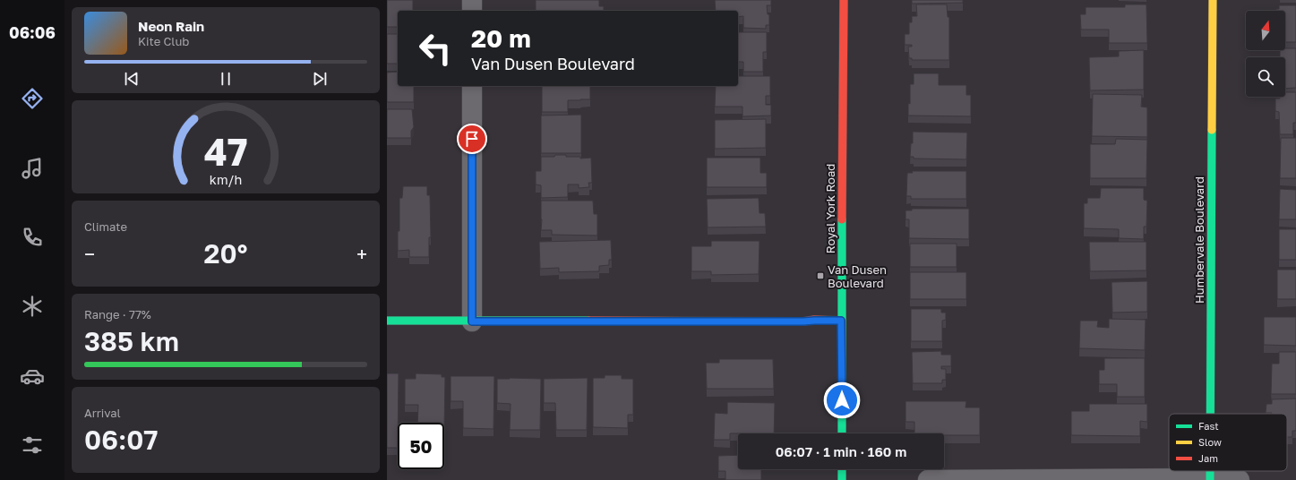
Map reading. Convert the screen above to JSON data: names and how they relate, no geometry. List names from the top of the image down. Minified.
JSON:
{"streets":{"street":["Royal York Road","Humbervale Boulevard"]},"places":{"transit":["Van Dusen Boulevard"]},"legend":["Fast","Slow","Jam"],"north":"top","page":{"tabs":"06:06","turn":["20 m","Van Dusen Boulevard"],"song":["Neon Rain","Kite Club"],"tile":["Climate",["Range · 77%","385 km"],["Arrival","06:07"]],"heat":["−","20°","+"],"limit":"50","trip":"06:07 · 1 min · 160 m","gauge":["47","km/h"]}}
